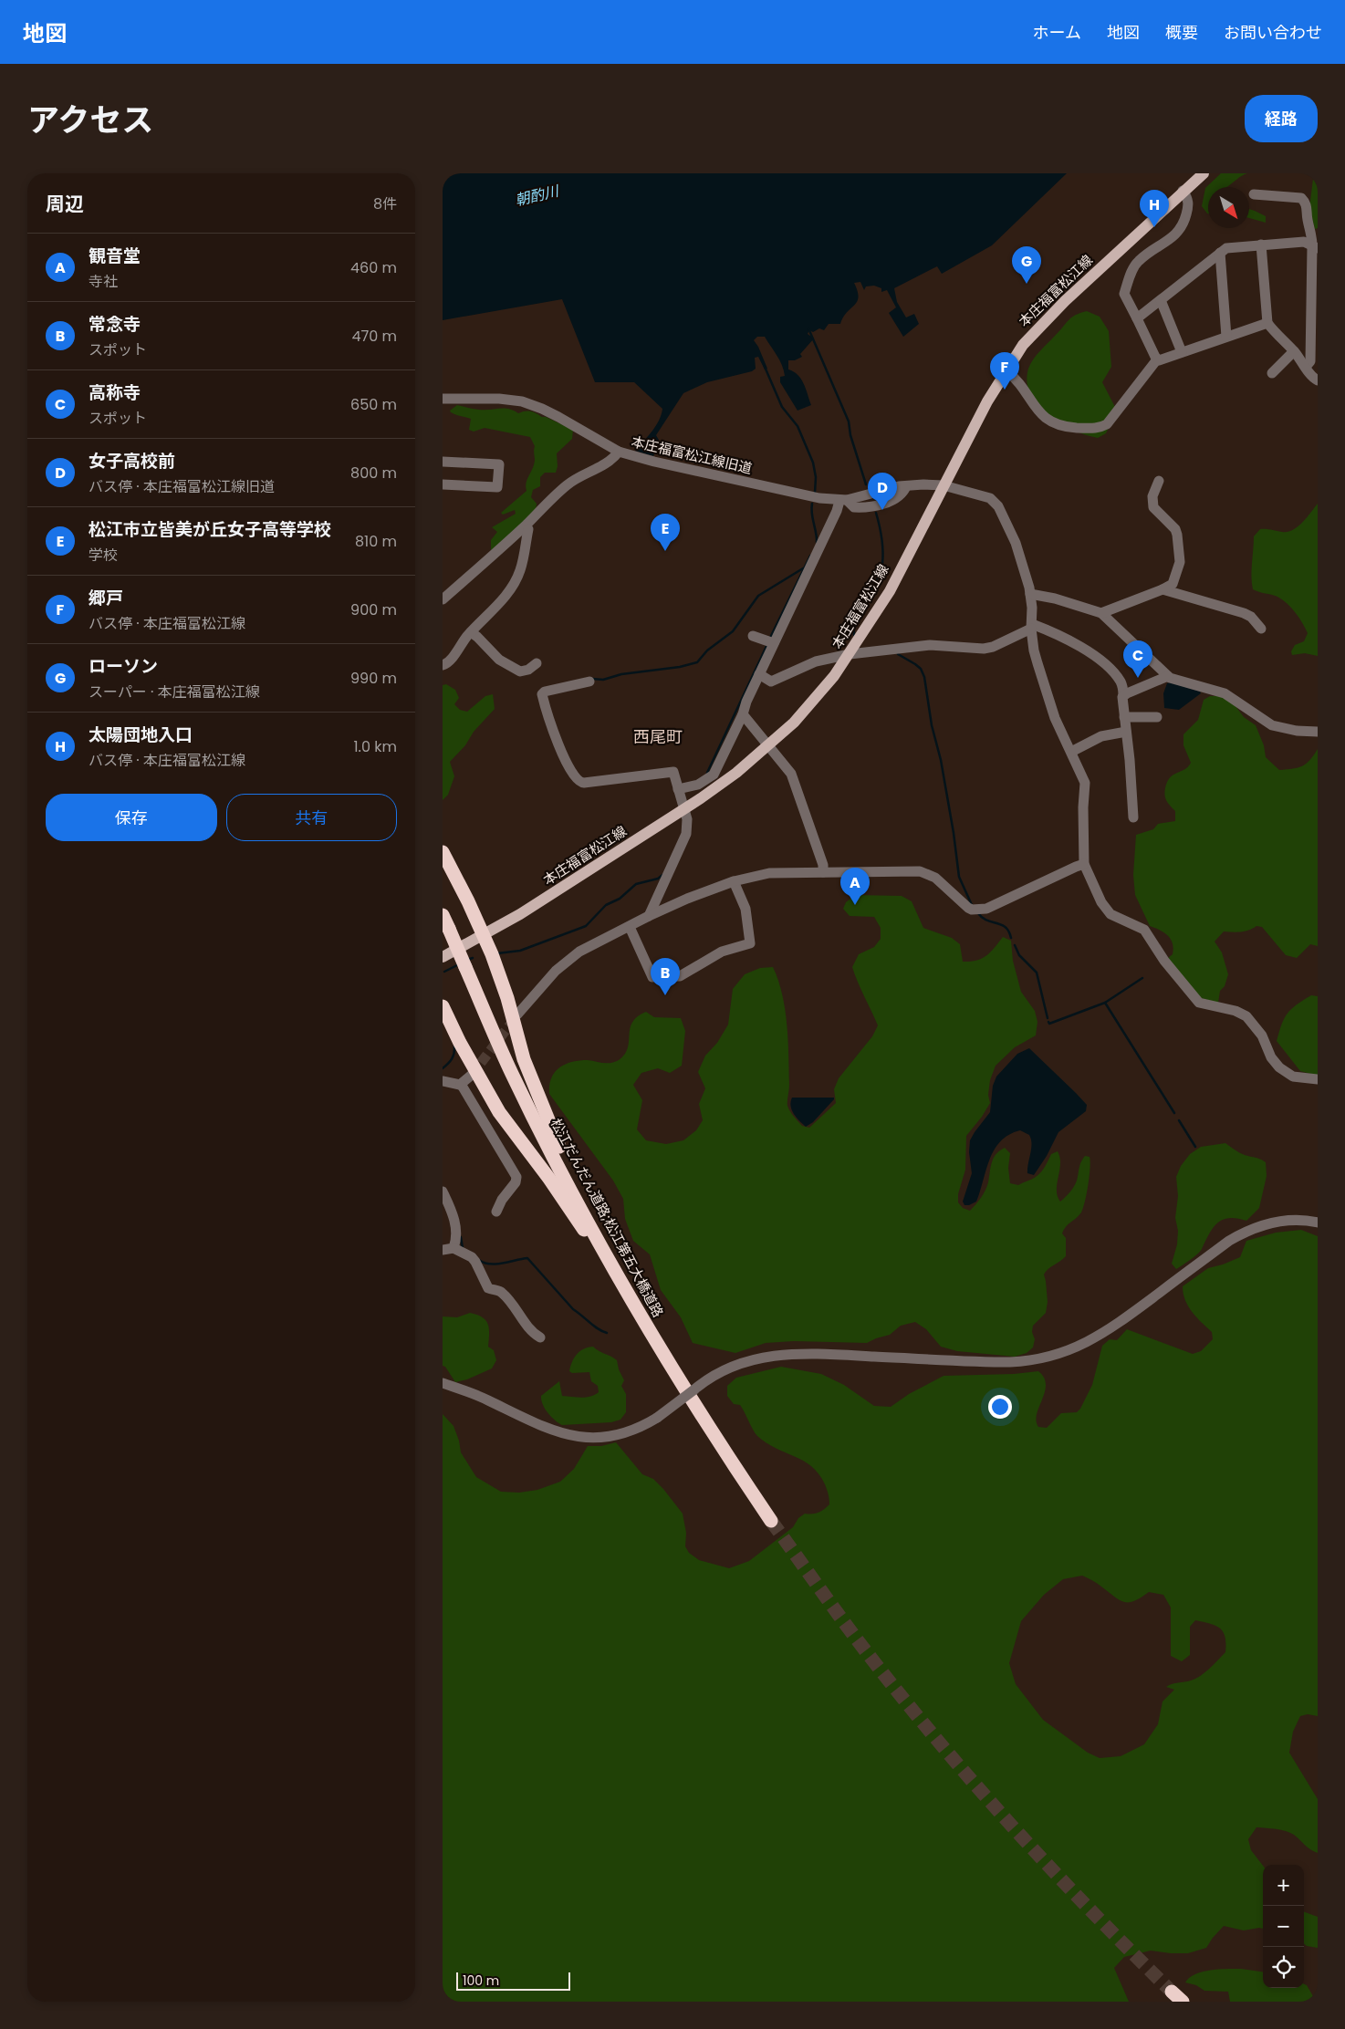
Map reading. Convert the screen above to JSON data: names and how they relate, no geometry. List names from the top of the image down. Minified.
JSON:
{"streets":{"highway":["松江だんだん道路;松江第五大橋道路"],"main road":["本庄福富松江線"],"street":["本庄福富松江線旧道"]},"crossings":[["本庄福富松江線","本庄福富松江線旧道"]],"districts":["西尾町"],"water":["朝酌川"],"scale_bar":"100 m","north":"bottom right","page":{"header":"地図","nav":["ホーム","地図","概要","お問い合わせ"],"title":"アクセス","buttons":["経路",["保存","共有"]],"heading":["周辺","8件"],"pins":["H","G","F","D","E","C","A","B"],"list":[{"mark":"A","name":"観音堂","note":"寺社","value":"460 m"},{"mark":"B","name":"常念寺","note":"スポット","value":"470 m"},{"mark":"C","name":"高称寺","note":"スポット","value":"650 m"},{"mark":"D","name":"女子高校前","note":"バス停 · 本庄福富松江線旧道","value":"800 m"},{"mark":"E","name":"松江市立皆美が丘女子高等学校","note":"学校","value":"810 m"},{"mark":"F","name":"郷戸","note":"バス停 · 本庄福富松江線","value":"900 m"},{"mark":"G","name":"ローソン","note":"スーパー · 本庄福富松江線","value":"990 m"},{"mark":"H","name":"太陽団地入口","note":"バス停 · 本庄福富松江線","value":"1.0 km"}],"map_buttons":["+","−"],"scale":"100 m"}}
